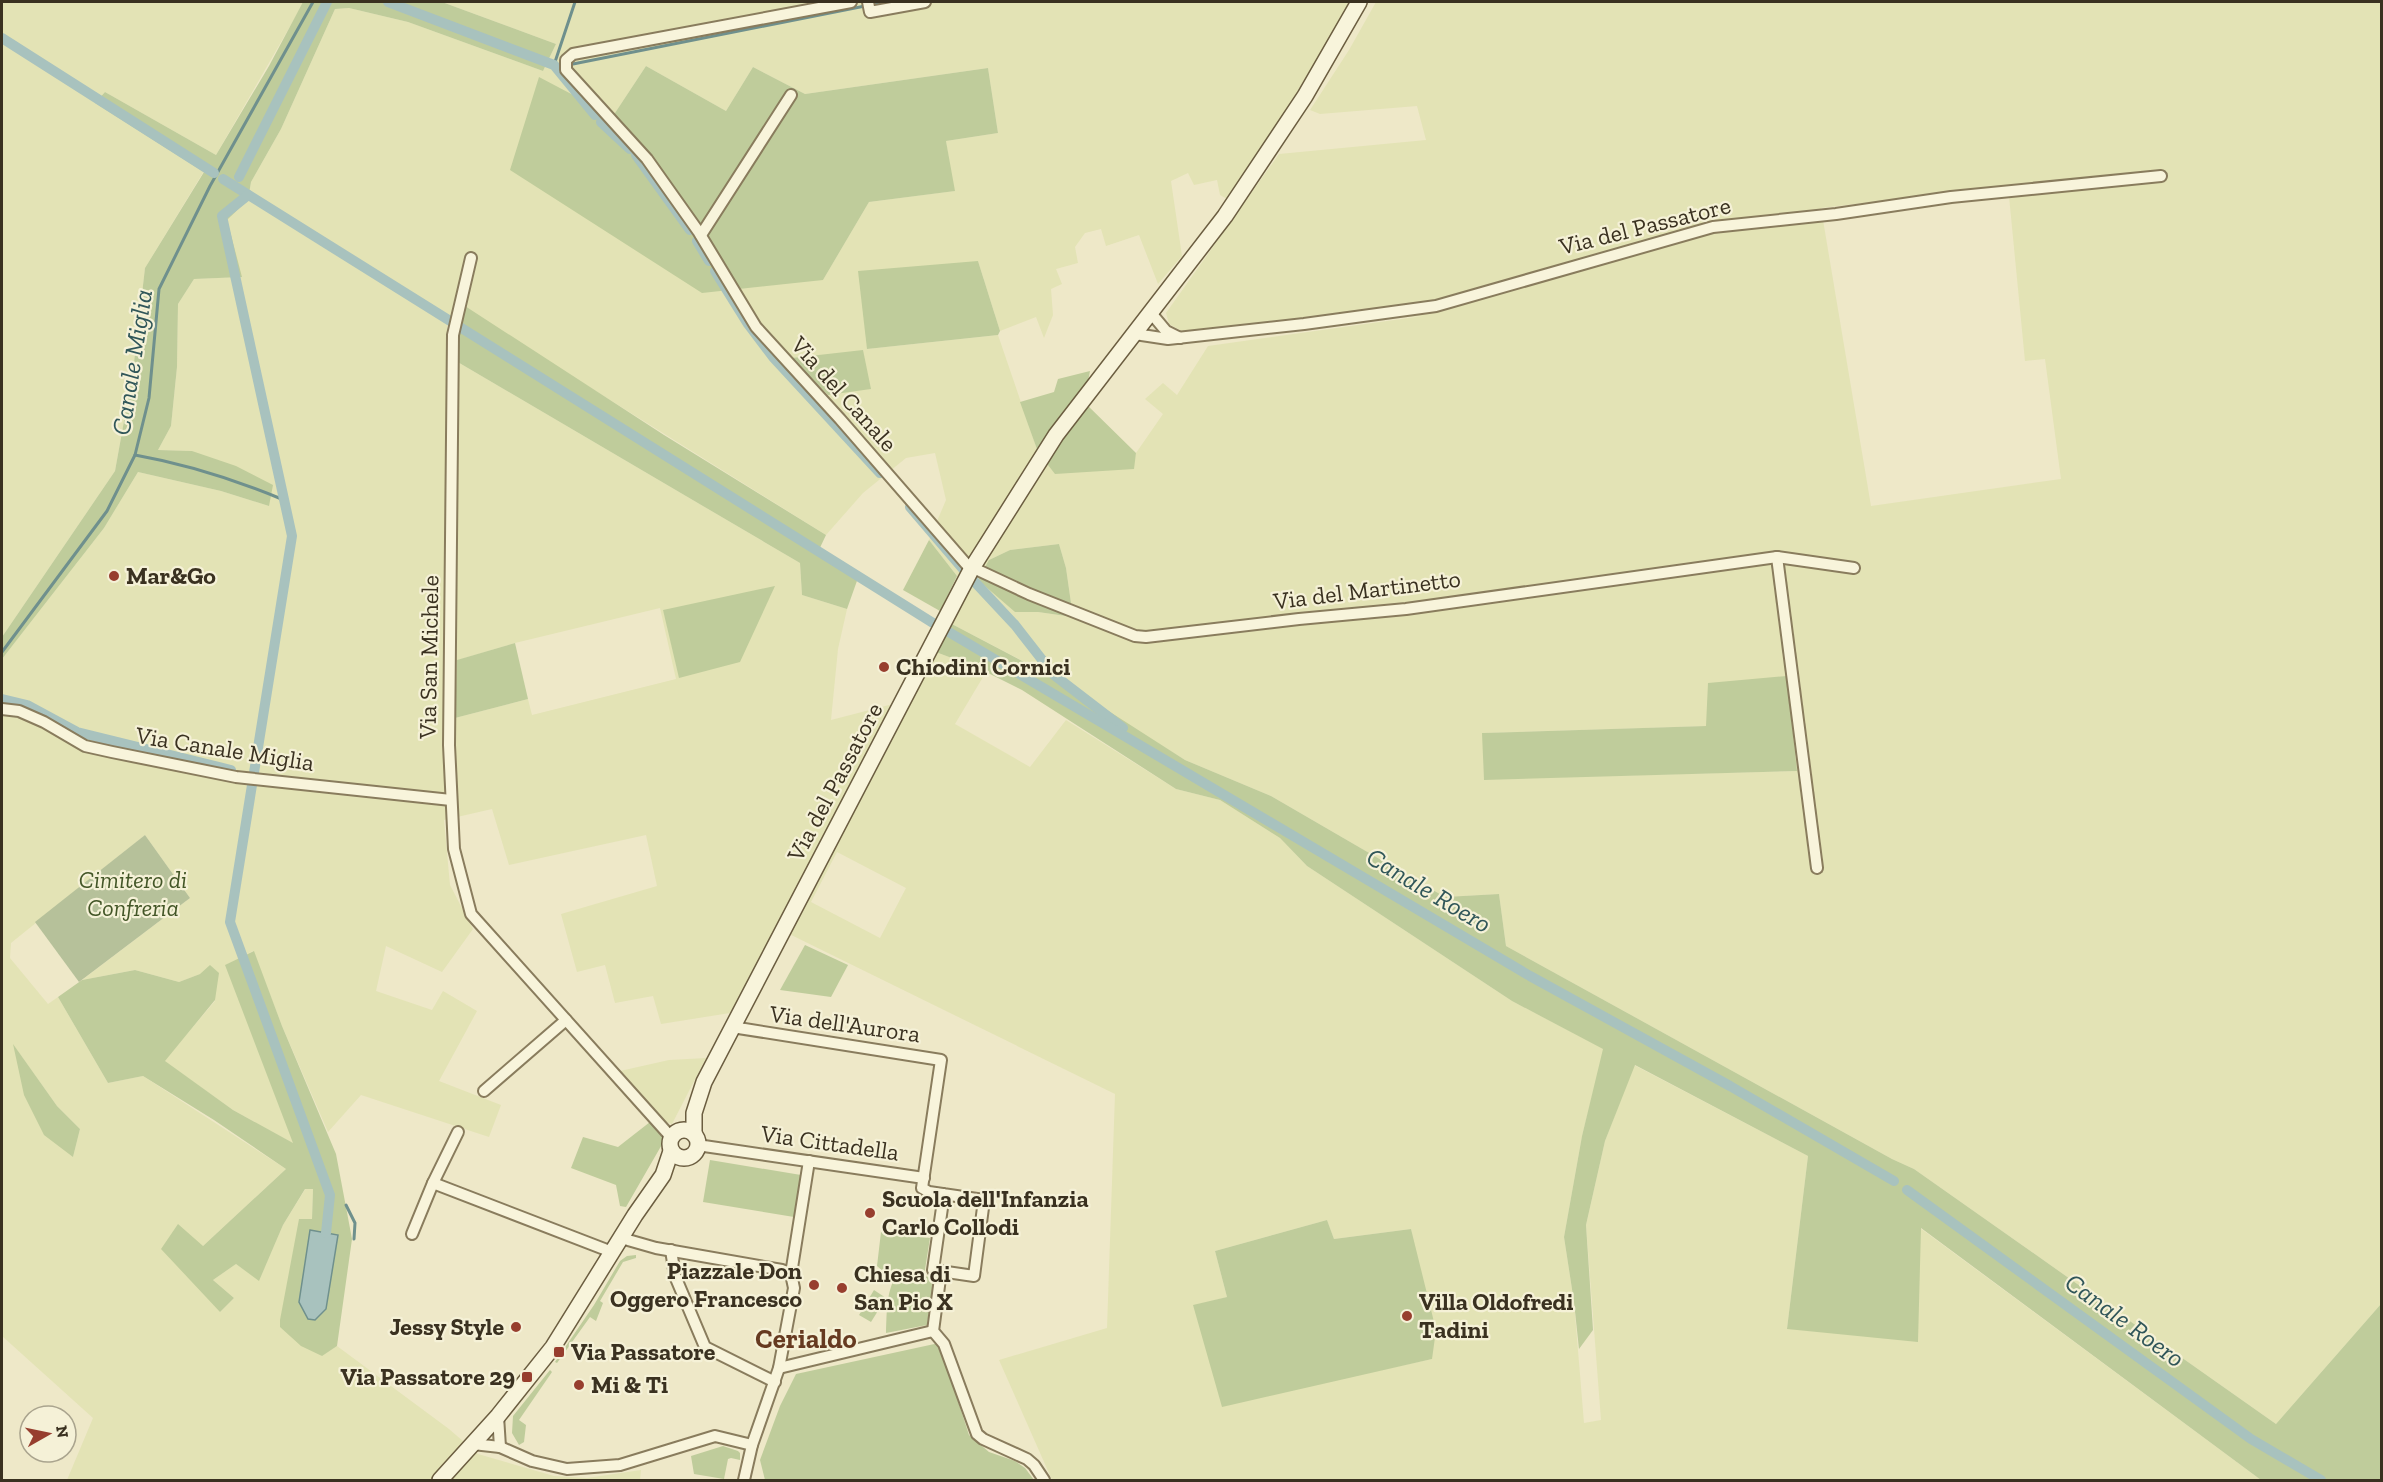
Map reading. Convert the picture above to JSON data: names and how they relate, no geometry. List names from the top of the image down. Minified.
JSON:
{"streets":{"street":["Via del Passatore","Via del Canale","Via del Martinetto","Via San Michele","Via Canale Miglia","Via dell'Aurora","Via Cittadella"]},"crossings":[["Via del Passatore","Via del Canale"],["Via del Passatore","Via del Martinetto"],["Via del Passatore","Via San Michele"],["Via del Passatore","Via dell'Aurora"],["Via del Passatore","Via Cittadella"],["Via del Canale","Via del Martinetto"],["Via San Michele","Via Canale Miglia"],["Via San Michele","Via Cittadella"],["Via dell'Aurora","Via Cittadella"]],"districts":["Cerialdo"],"water":["Canale Miglia","Canale Roero"],"parks":["Cimitero di Confreria"],"places":{"other":["Mar&Go","Chiodini Cornici","Scuola dell'Infanzia Carlo Collodi","Piazzale Don Oggero Francesco","Chiesa di San Pio X","Villa Oldofredi Tadini","Jessy Style","Mi & Ti"],"transit":["Via Passatore","Via Passatore 29"]},"north":"right"}
